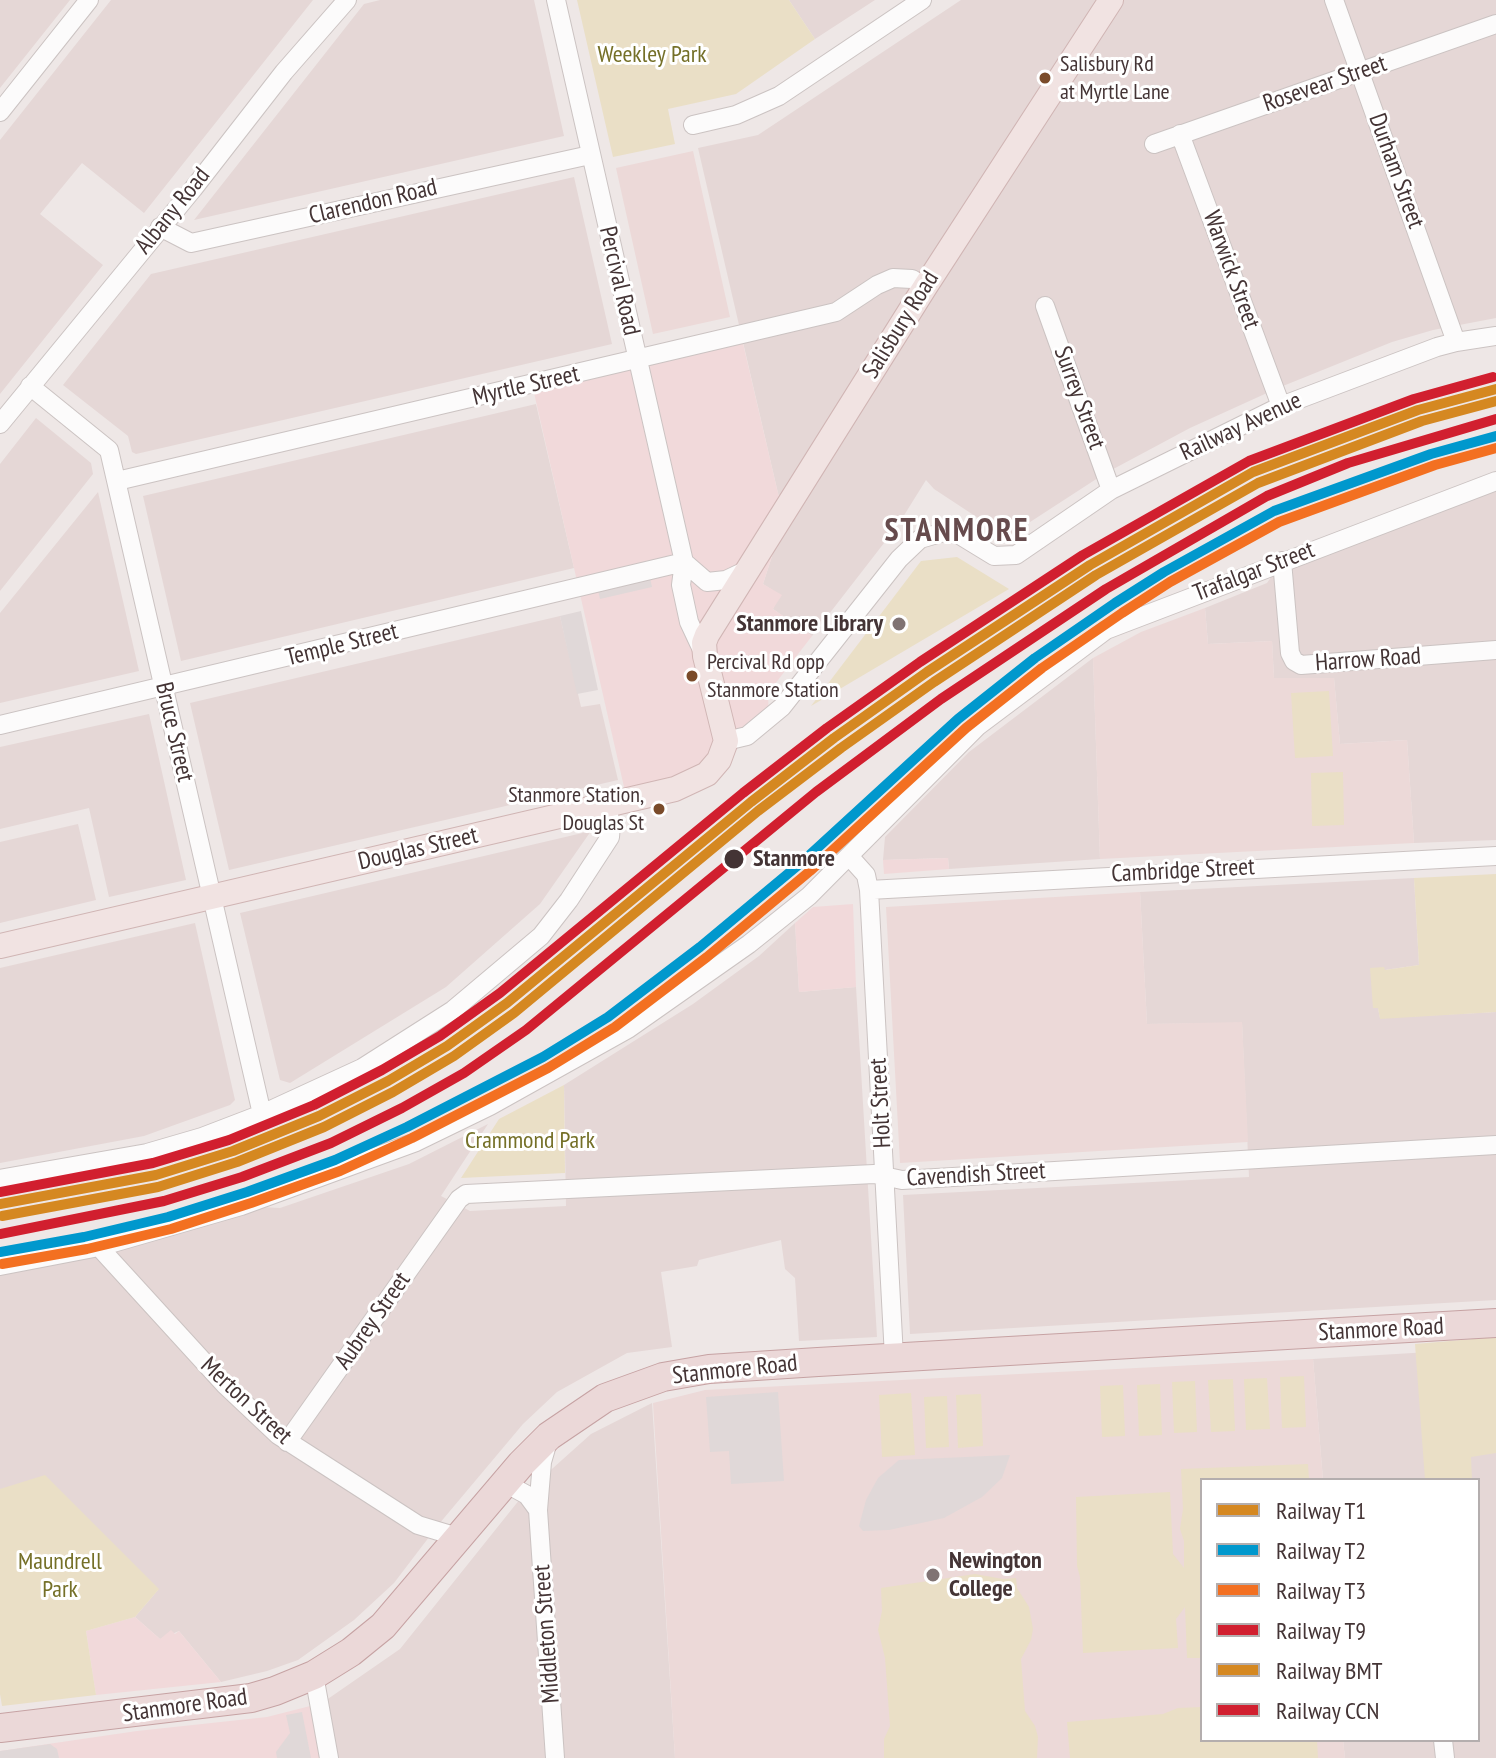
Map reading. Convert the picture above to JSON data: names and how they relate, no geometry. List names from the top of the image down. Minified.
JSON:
{"streets":{"highway":["Stanmore Road"],"main road":["Percival Road","Salisbury Road","Douglas Street"],"street":["Rosevear Street","Durham Street","Clarendon Road","Albany Road","Warwick Street","Myrtle Street","Surrey Street","Railway Avenue","Trafalgar Street","Temple Street","Harrow Road","Bruce Street","Cambridge Street","Holt Street","Cavendish Street","Aubrey Street","Merton Street","Middleton Street"]},"crossings":[["Rosevear Street","Durham Street"],["Rosevear Street","Warwick Street"],["Durham Street","Railway Avenue"],["Clarendon Road","Albany Road"],["Clarendon Road","Percival Road"],["Albany Road","Bruce Street"],["Warwick Street","Railway Avenue"],["Percival Road","Salisbury Road"],["Percival Road","Myrtle Street"],["Percival Road","Railway Avenue"],["Percival Road","Temple Street"],["Percival Road","Douglas Street"],["Salisbury Road","Myrtle Street"],["Myrtle Street","Bruce Street"],["Surrey Street","Railway Avenue"],["Railway Avenue","Douglas Street"],["Trafalgar Street","Harrow Road"],["Trafalgar Street","Holt Street"],["Trafalgar Street","Merton Street"],["Temple Street","Bruce Street"],["Bruce Street","Douglas Street"],["Cambridge Street","Holt Street"],["Holt Street","Cavendish Street"],["Holt Street","Stanmore Road"],["Cavendish Street","Aubrey Street"],["Aubrey Street","Merton Street"],["Stanmore Road","Merton Street"],["Stanmore Road","Middleton Street"]],"districts":["STANMORE"],"parks":["Weekley Park","Crammond Park","Maundrell Park"],"places":["Salisbury Rd at Myrtle Lane","Stanmore Library","Percival Rd opp Stanmore Station","Stanmore Station, Douglas St","Stanmore","Newington College"],"lines":["rail line CCN","rail line T1","rail line BMT","rail line T9","rail line T2","rail line T3"],"legend":["Railway T1","Railway T2","Railway T3","Railway T9","Railway BMT","Railway CCN"]}
